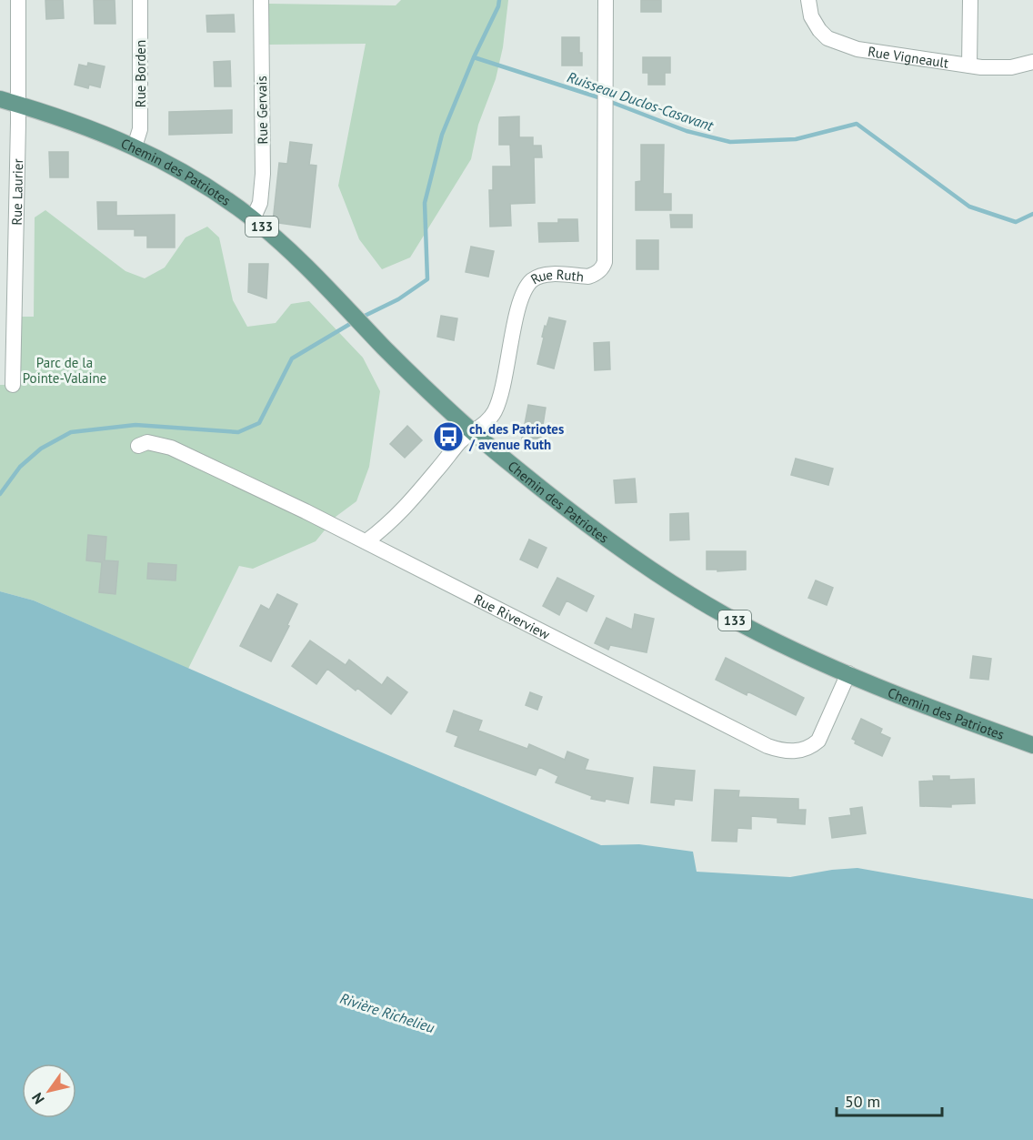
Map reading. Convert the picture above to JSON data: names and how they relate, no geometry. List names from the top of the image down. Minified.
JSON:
{"streets":{"main road":["Chemin des Patriotes","133"],"street":["Rue Vigneault","Rue Borden","Rue Gervais","Rue Laurier","Rue Ruth","Rue Riverview"]},"crossings":[["Rue Borden","Chemin des Patriotes"],["Rue Gervais","Chemin des Patriotes"],["Chemin des Patriotes","Rue Laurier"],["Chemin des Patriotes","Rue Ruth"],["Chemin des Patriotes","Rue Riverview"],["Rue Ruth","Rue Riverview"]],"water":["Ruisseau Duclos-Casavant","Rivière Richelieu"],"parks":["Parc de la Pointe-Valaine"],"places":{"bus stop":["ch. des Patriotes / avenue Ruth"]},"scale_bar":"50 m","north":"bottom left"}
